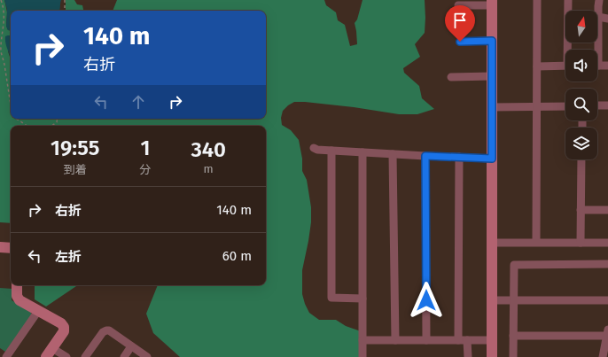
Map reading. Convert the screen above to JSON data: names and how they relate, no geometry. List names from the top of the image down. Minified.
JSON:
{"north":"top","page":{"turn":["140 m","右折"],"eta":["19:55","到着","1","分","340","m"],"list":[{"name":"右折","value":"140 m"},{"name":"左折","value":"60 m"}]}}
